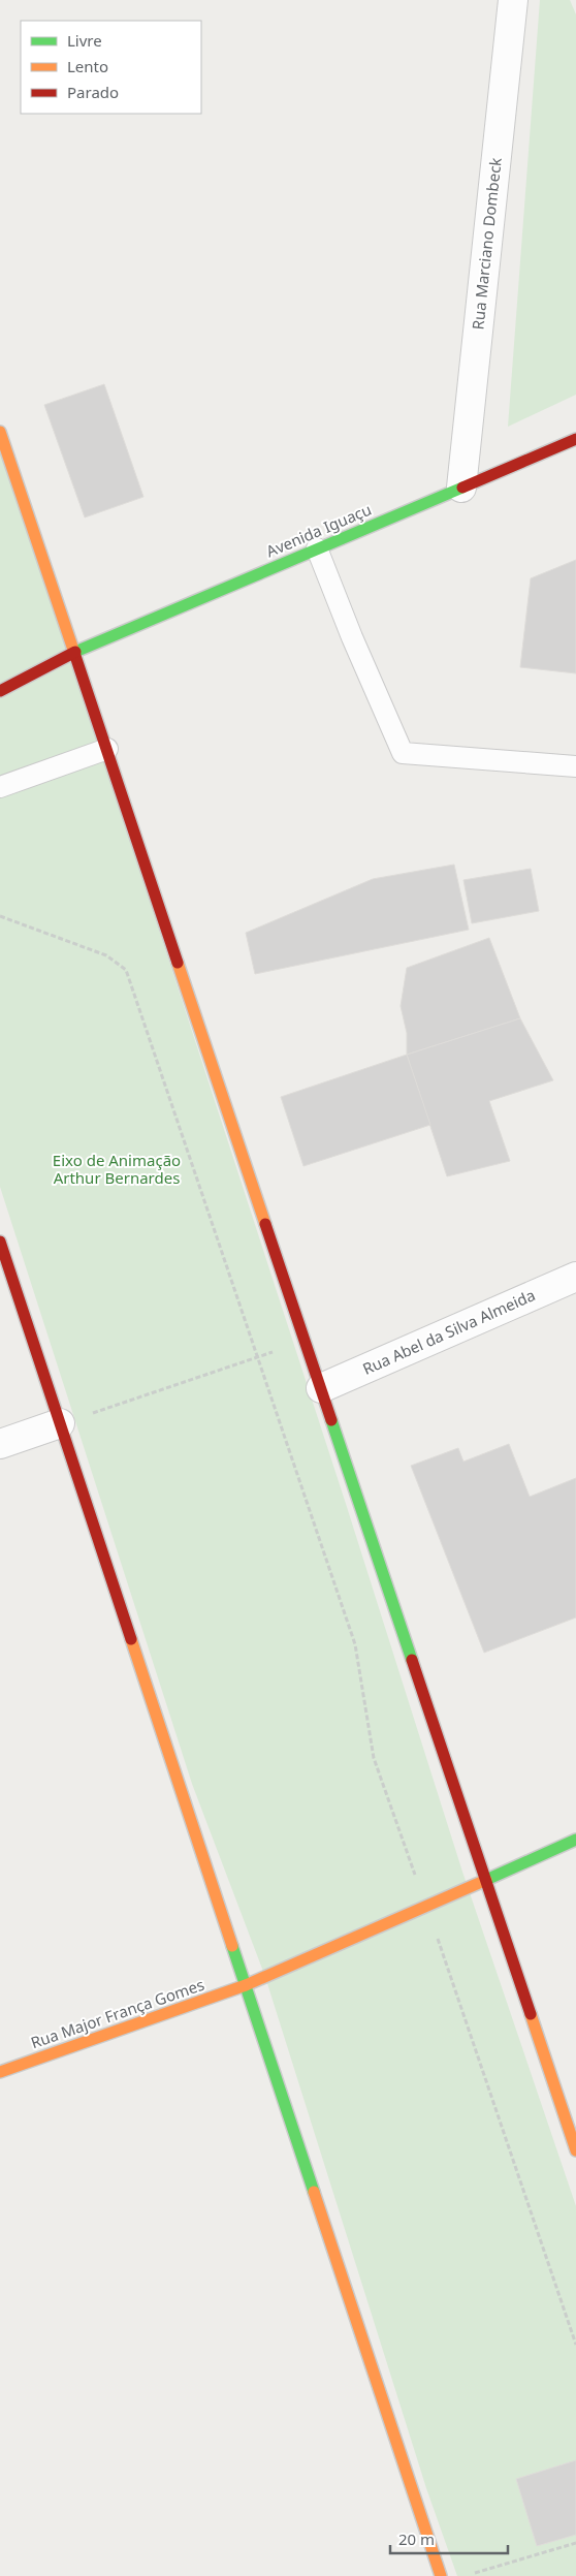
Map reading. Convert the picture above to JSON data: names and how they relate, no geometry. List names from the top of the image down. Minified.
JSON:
{"streets":{"main road":["Avenida Iguaçu","Rua Major França Gomes"],"street":["Rua Marciano Dombeck","Rua Abel da Silva Almeida"]},"crossings":[["Rua Marciano Dombeck","Avenida Iguaçu"]],"parks":["Eixo de Animação Arthur Bernardes"],"legend":["Livre","Lento","Parado"],"scale_bar":"20 m"}
